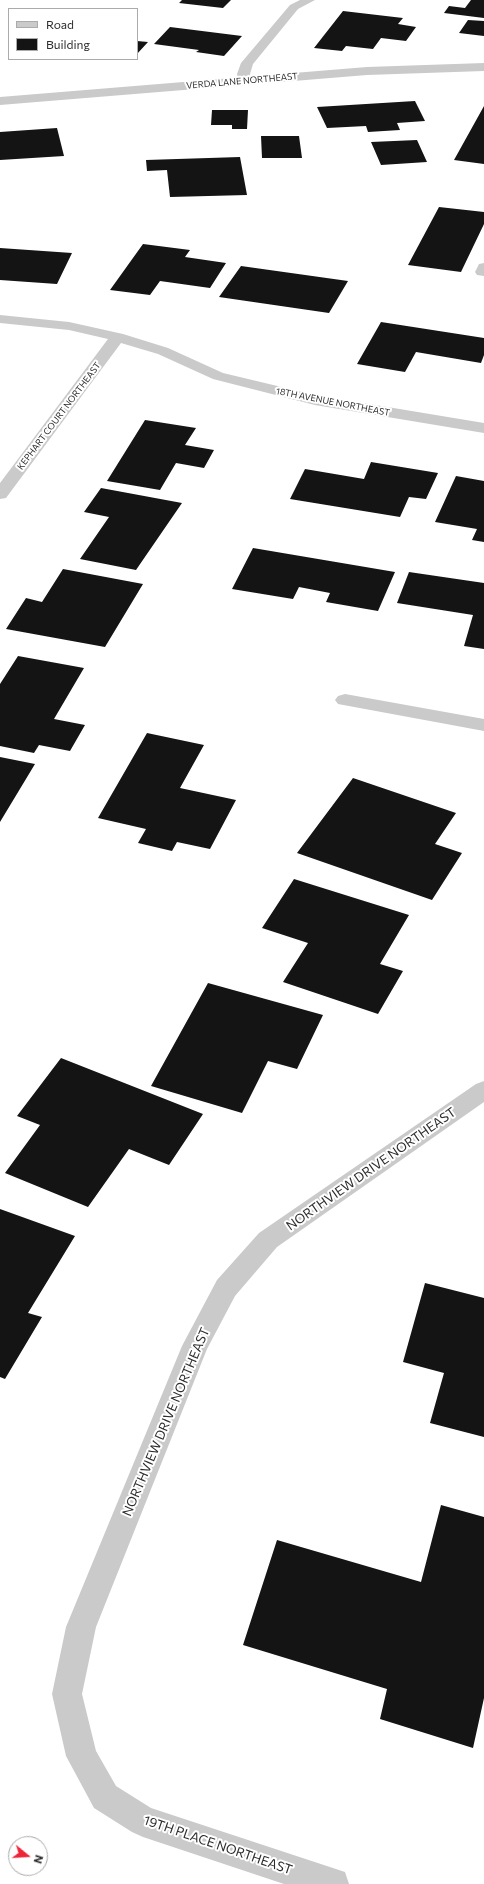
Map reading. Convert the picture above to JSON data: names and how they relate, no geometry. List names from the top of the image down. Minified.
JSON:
{"streets":{"street":["VERDA LANE NORTHEAST","18TH AVENUE NORTHEAST","KEPHART COURT NORTHEAST","NORTHVIEW DRIVE NORTHEAST","19TH PLACE NORTHEAST"]},"crossings":[["18TH AVENUE NORTHEAST","KEPHART COURT NORTHEAST"],["NORTHVIEW DRIVE NORTHEAST","19TH PLACE NORTHEAST"]],"legend":["Road","Building"],"north":"right"}
